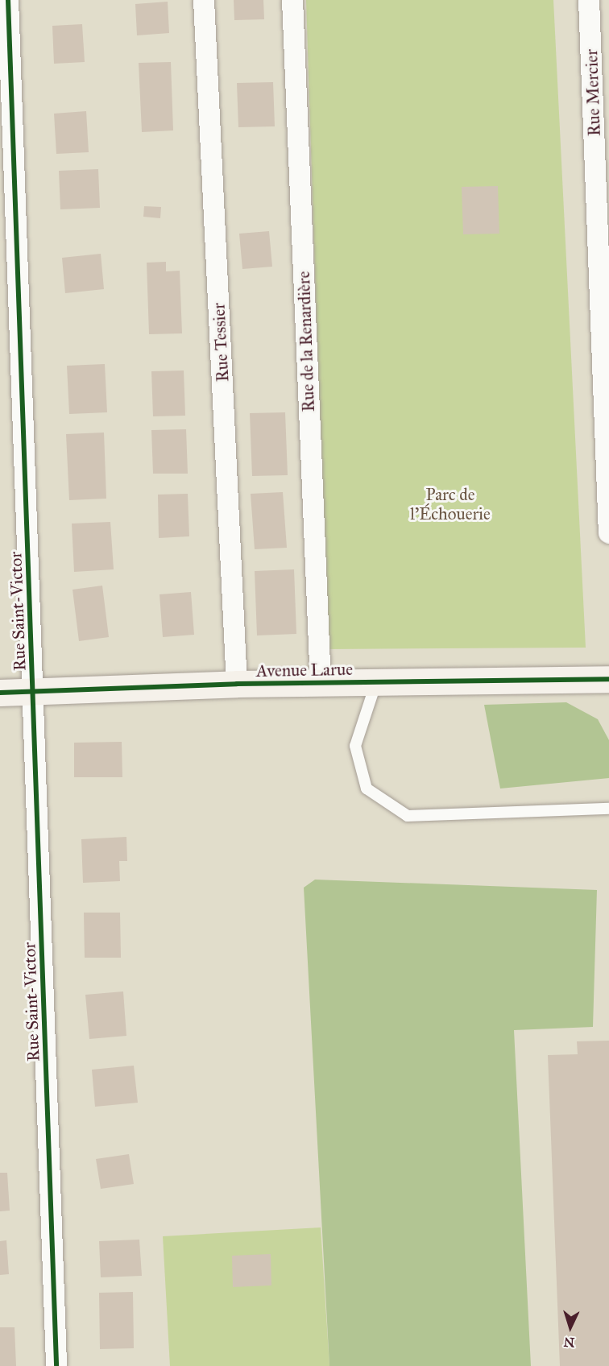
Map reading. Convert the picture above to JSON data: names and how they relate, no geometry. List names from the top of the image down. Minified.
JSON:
{"streets":{"street":["Rue Mercier","Rue de la Renardière","Rue Tessier","Rue Saint-Victor","Avenue Larue"]},"crossings":[["Rue de la Renardière","Avenue Larue"],["Rue Tessier","Avenue Larue"],["Rue Saint-Victor","Avenue Larue"]],"parks":["Parc de l'Échouerie"],"north":"bottom"}
